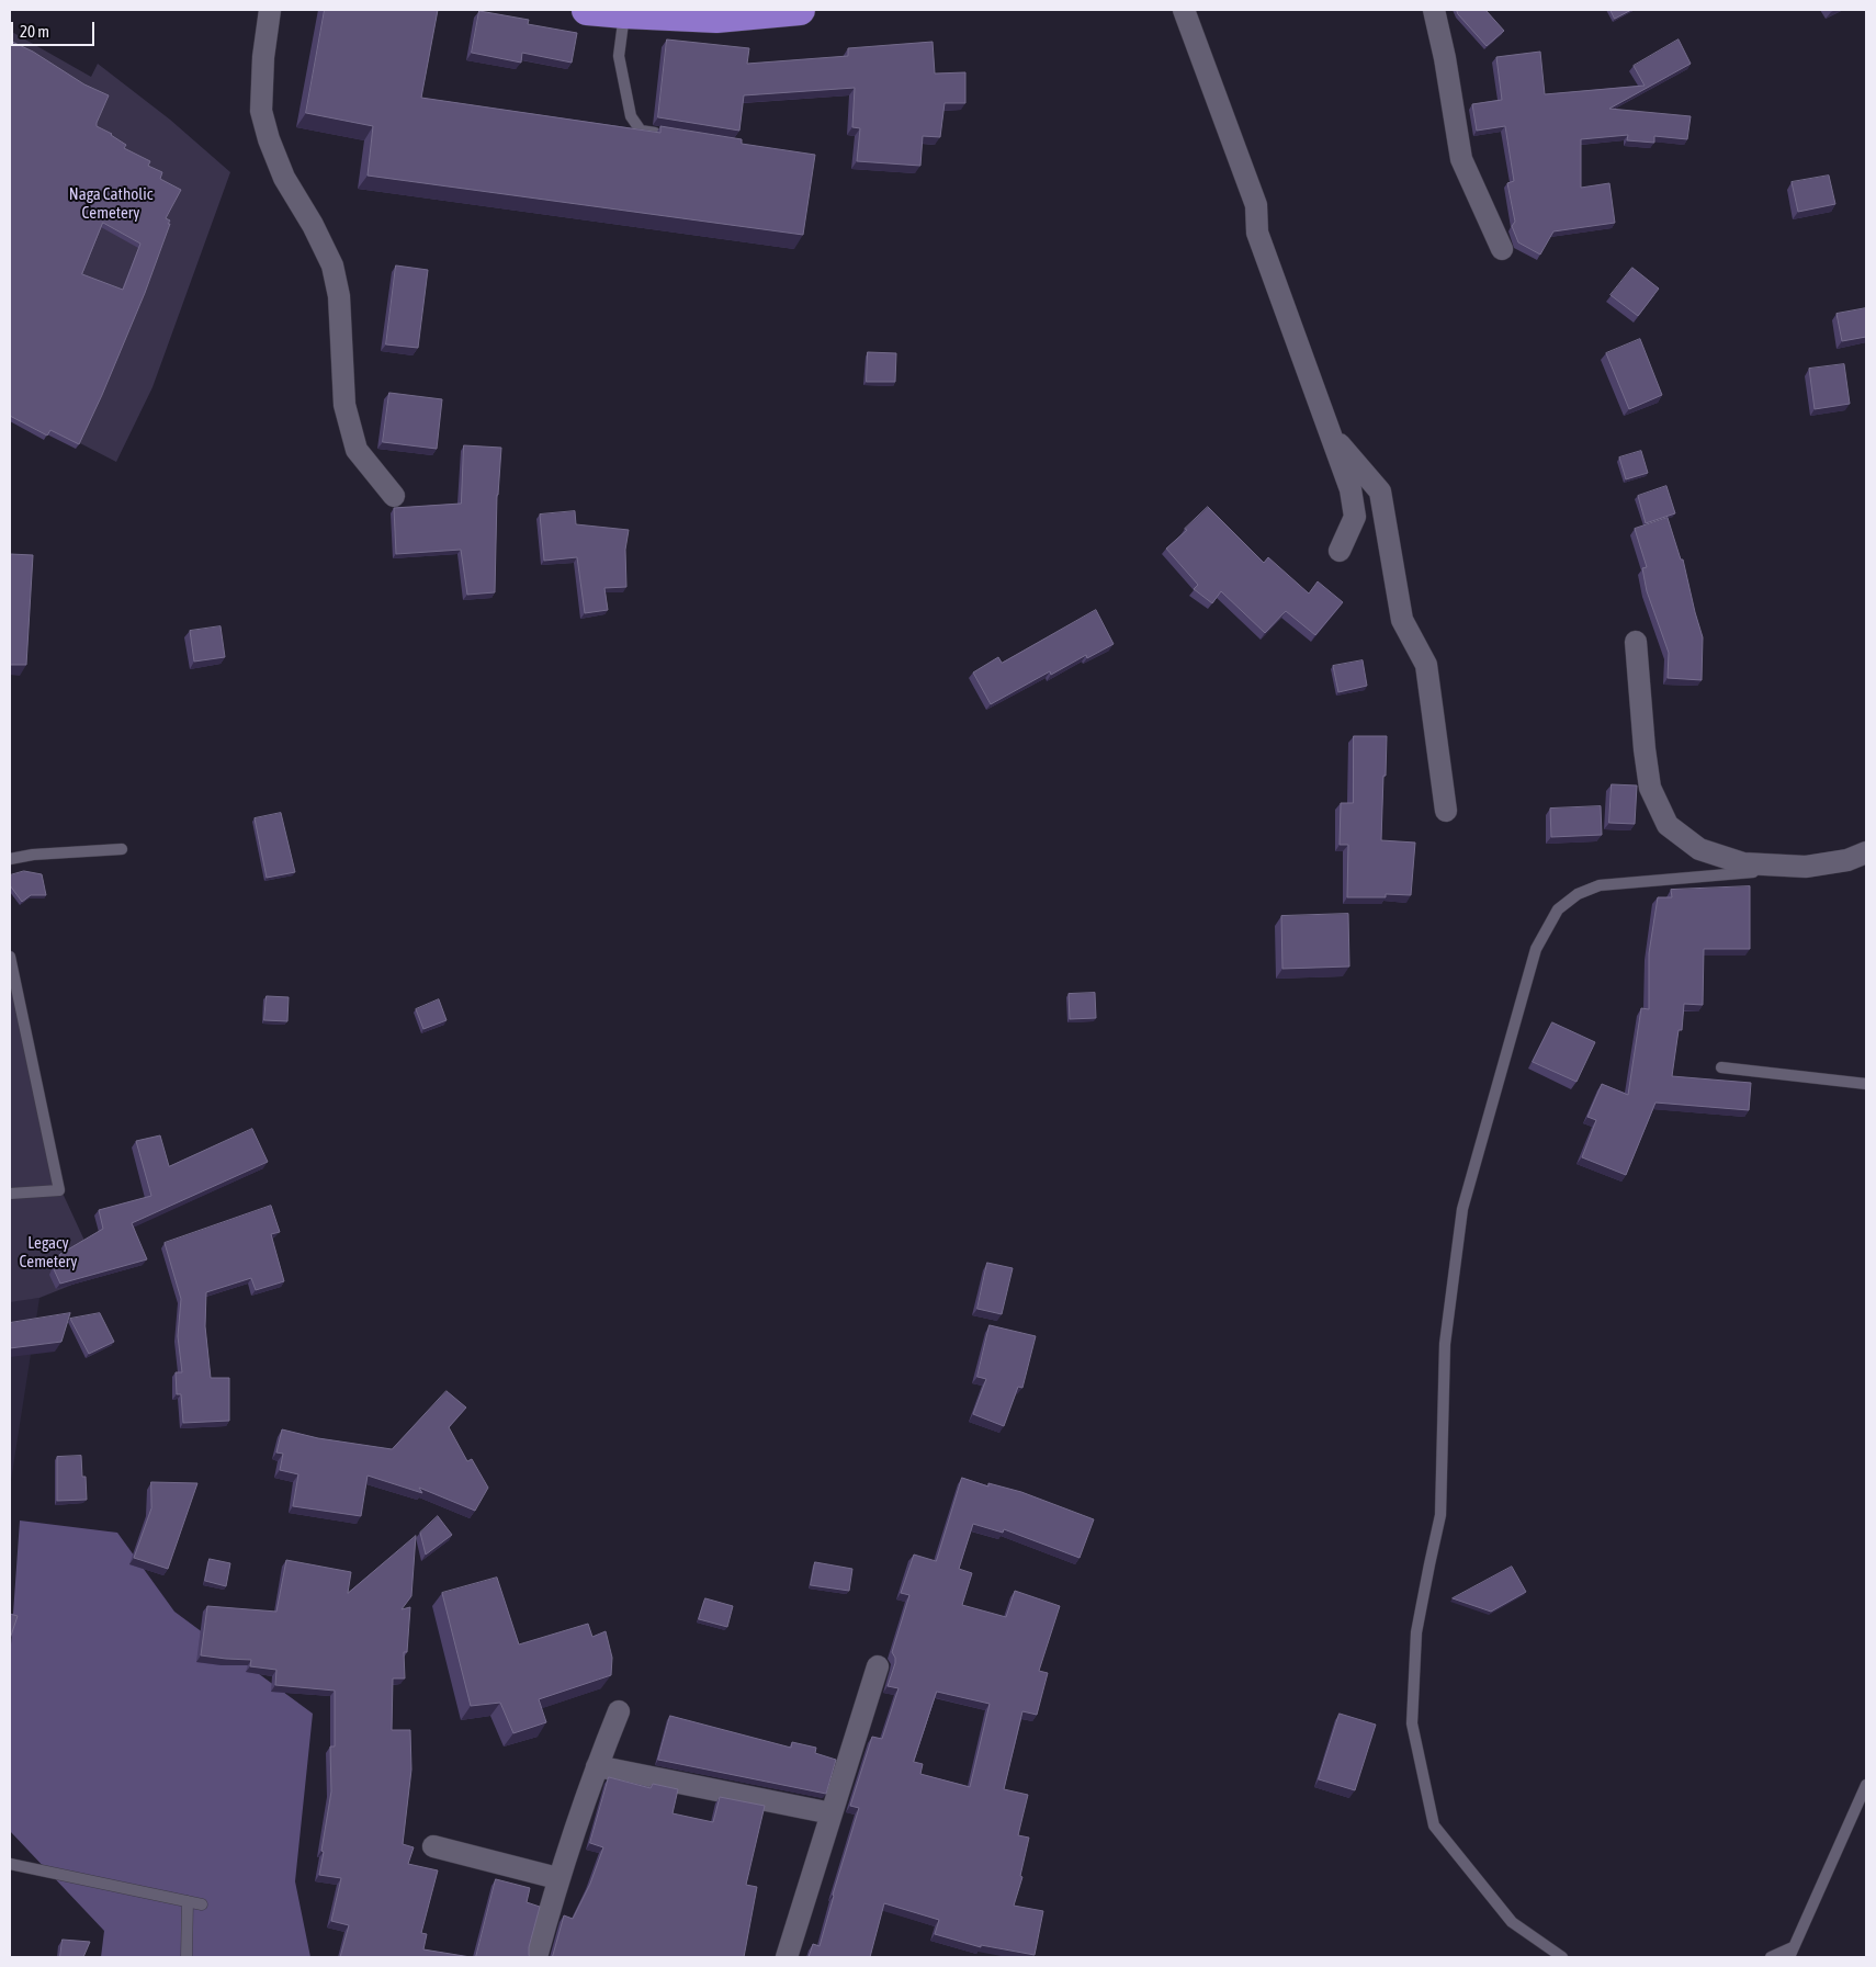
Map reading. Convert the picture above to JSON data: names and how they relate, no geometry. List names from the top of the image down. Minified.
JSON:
{"parks":["Naga Catholic Cemetery","Legacy Cemetery"],"scale_bar":"20 m"}
